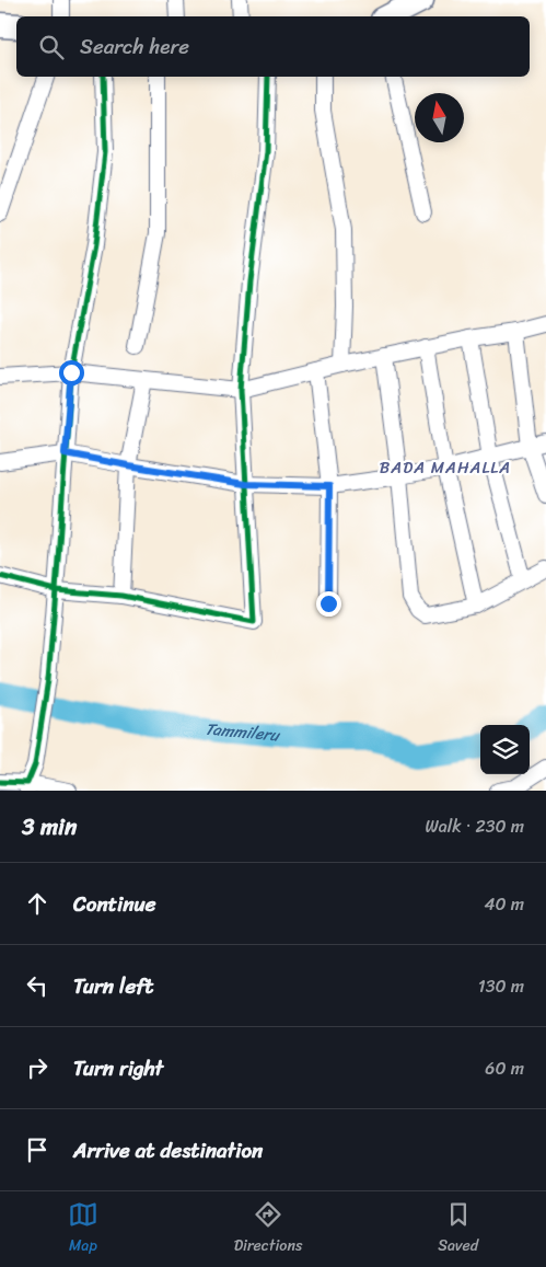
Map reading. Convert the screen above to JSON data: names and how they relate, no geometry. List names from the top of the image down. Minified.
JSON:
{"districts":["BADA MAHALLA"],"water":["Tammileru"],"north":"top","page":{"search":"Search here","heading":["3 min","Walk · 230 m"],"list":[["Continue","40 m"],["Turn left","130 m"],["Turn right","60 m"],"Arrive at destination"],"nav":["Map","Directions","Saved"]}}
